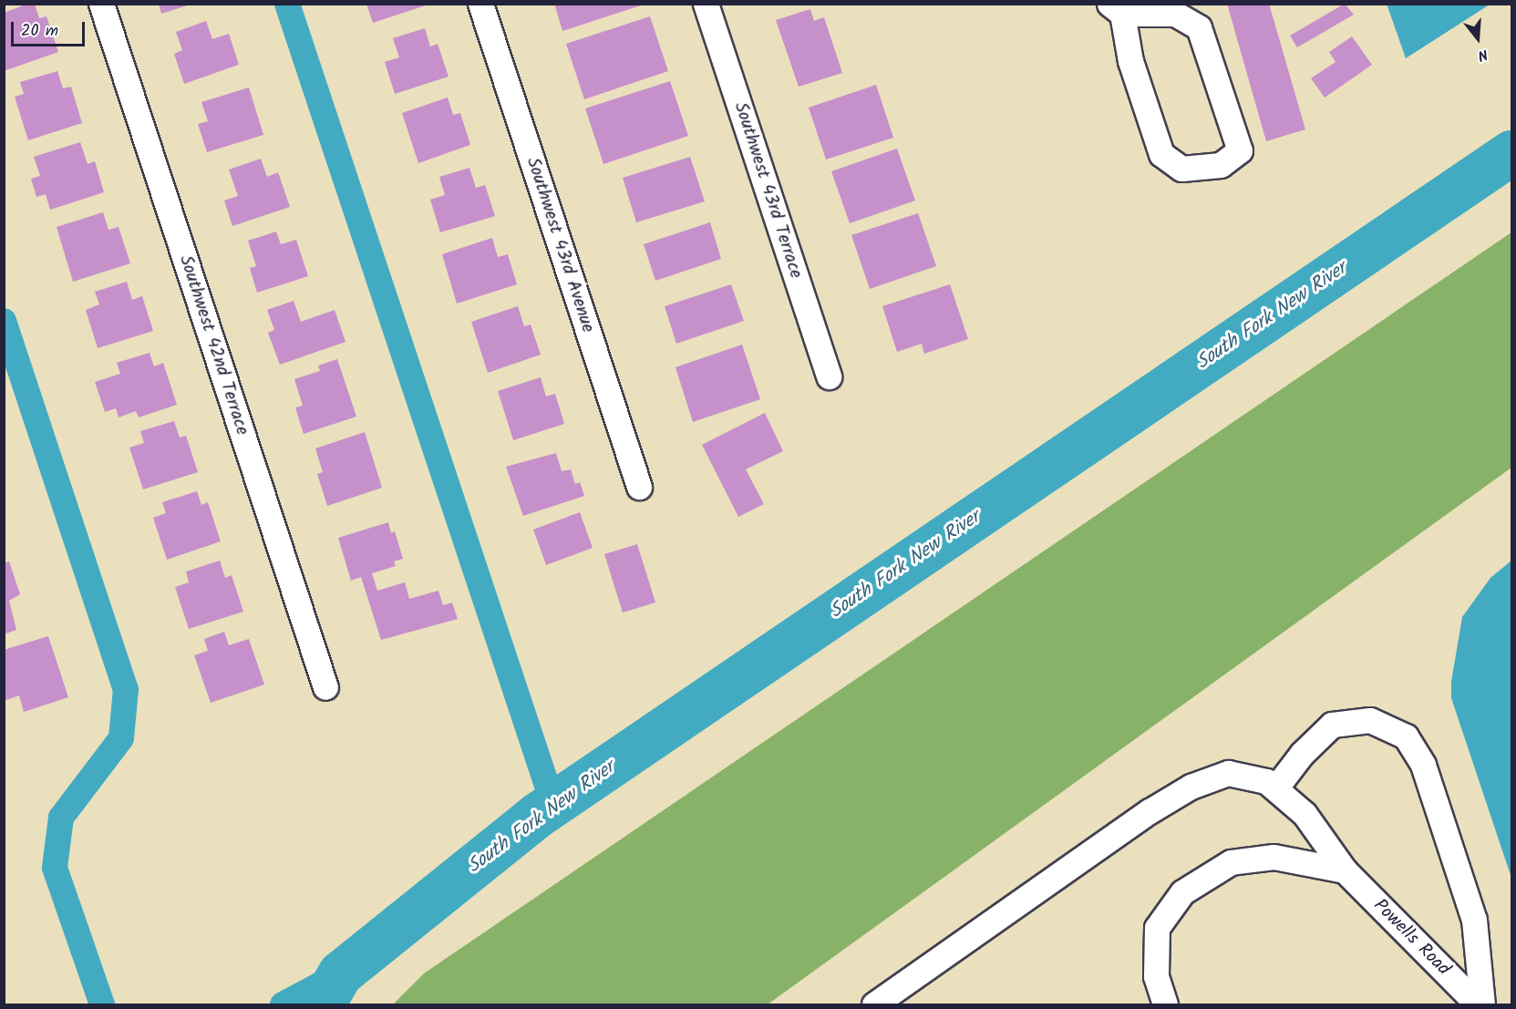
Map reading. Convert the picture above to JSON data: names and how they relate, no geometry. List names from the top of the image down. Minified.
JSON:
{"streets":{"street":["Southwest 43rd Terrace","Southwest 43rd Avenue","Southwest 42nd Terrace","Powells Road"]},"water":["South Fork New River"],"scale_bar":"20 m","north":"bottom"}
